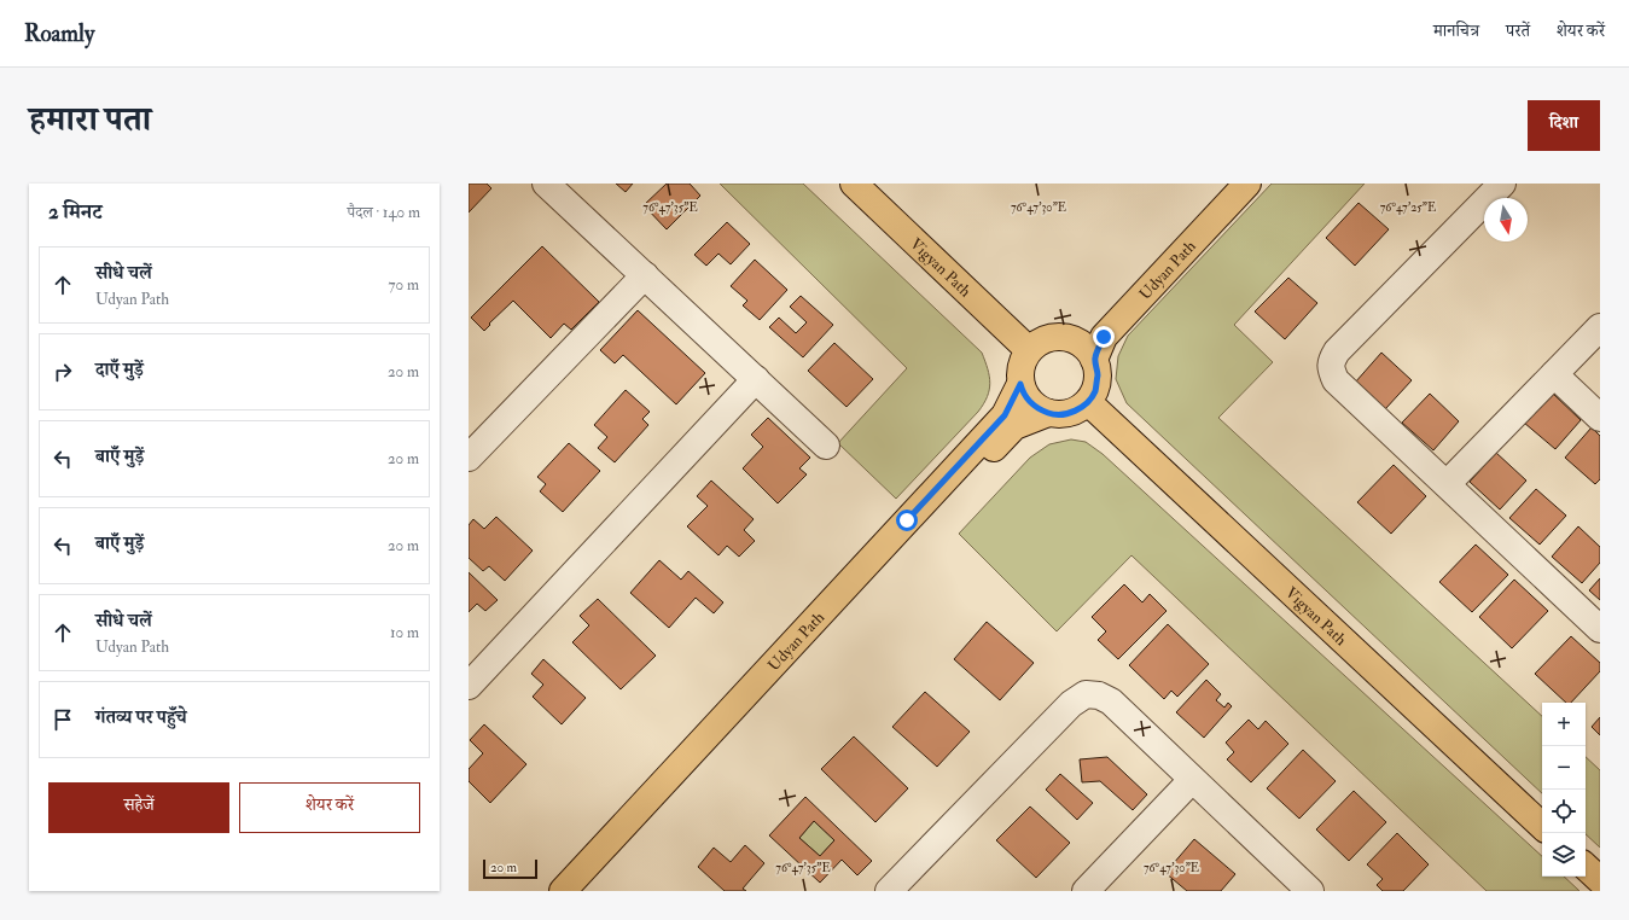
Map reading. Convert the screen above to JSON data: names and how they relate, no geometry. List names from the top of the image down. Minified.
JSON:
{"streets":{"main road":["Vigyan Path","Udyan Path"]},"crossings":[["Vigyan Path","Udyan Path"]],"scale_bar":"20 m","north":"bottom","page":{"header":"Roamly","nav":["मानचित्र","परतें","शेयर करें"],"title":"हमारा पता","buttons":["दिशा",["सहेजें","शेयर करें"]],"heading":["2 मिनट","पैदल · 140 m"],"list":[["सीधे चलें","Udyan Path","70 m"],["दाएँ मुड़ें","20 m"],["बाएँ मुड़ें","20 m"],["बाएँ मुड़ें","20 m"],["सीधे चलें","Udyan Path","10 m"],"गंतव्य पर पहुँचे"],"map_buttons":["+","−"],"scale":"20 m"},"coordinates":["76°47'35\"E","76°47'30\"E","76°47'25\"E"]}
